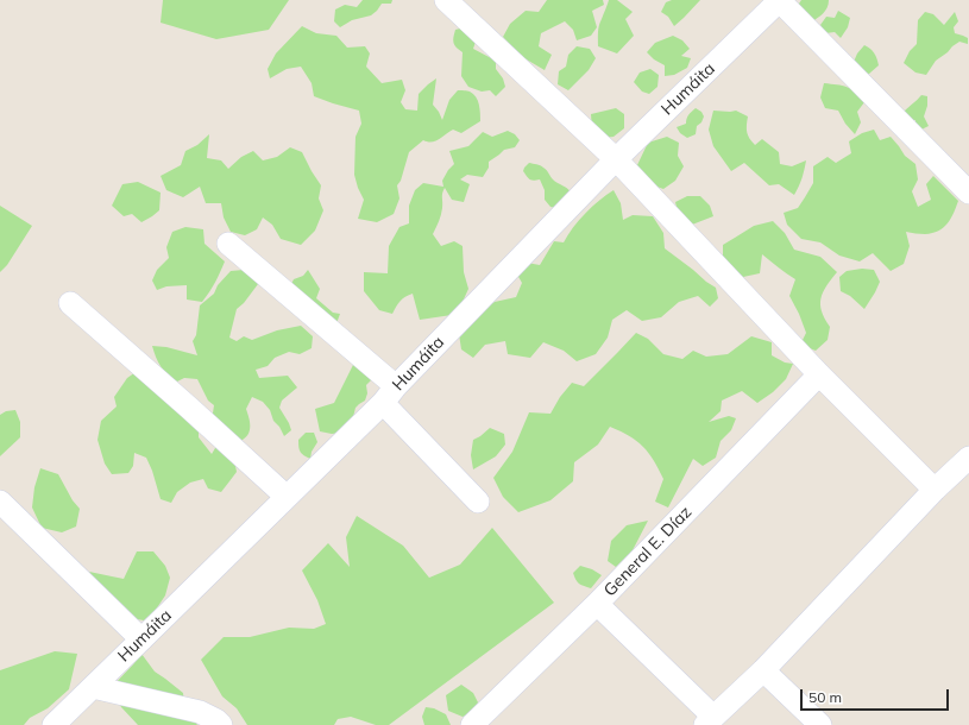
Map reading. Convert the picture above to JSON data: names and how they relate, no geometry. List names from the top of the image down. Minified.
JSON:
{"streets":{"street":["Humáita","General E. Díaz"]},"scale_bar":"50 m"}
